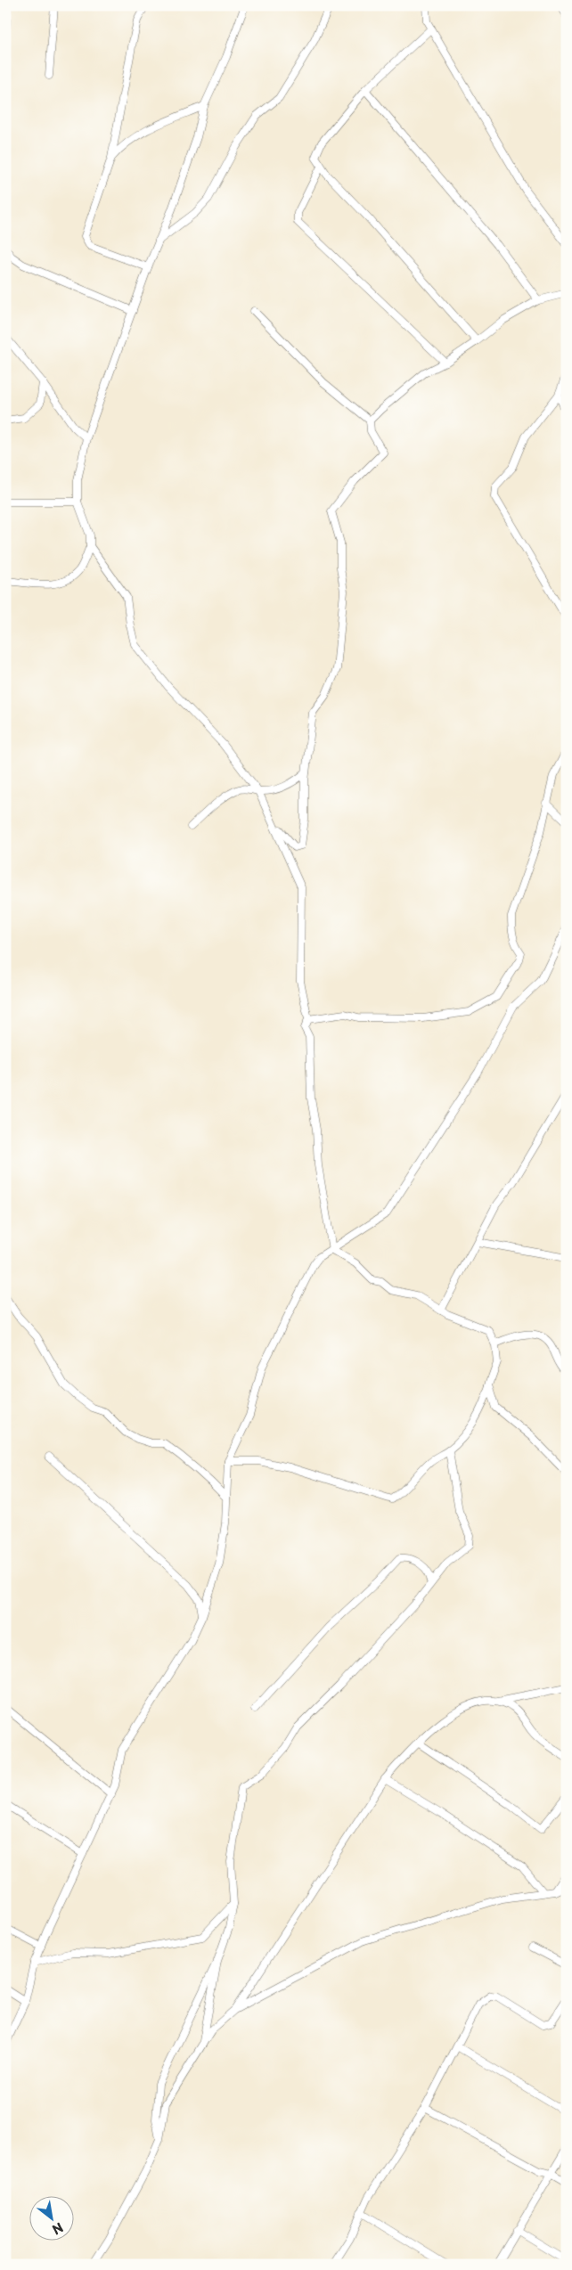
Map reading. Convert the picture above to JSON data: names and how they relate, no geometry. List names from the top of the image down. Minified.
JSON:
{"north":"bottom right"}
